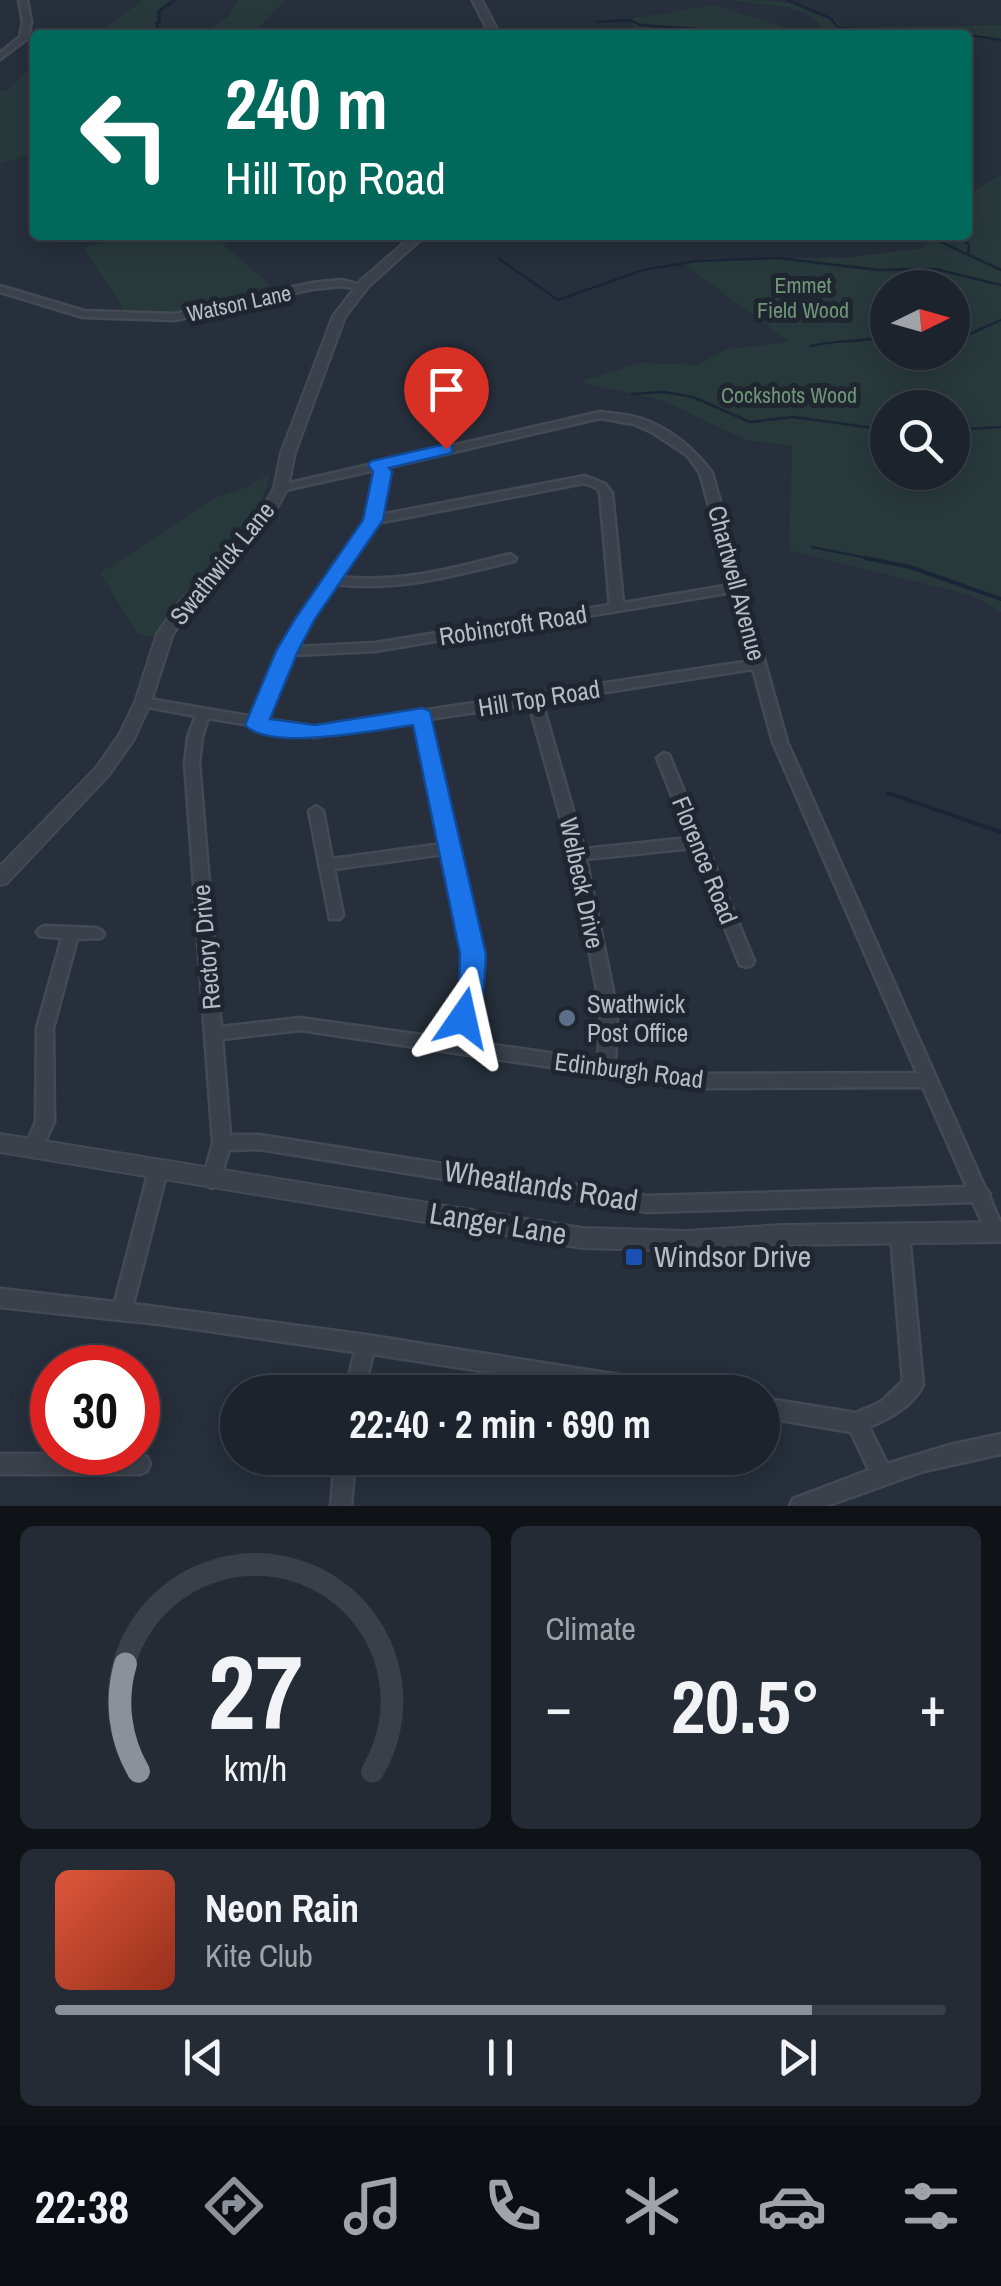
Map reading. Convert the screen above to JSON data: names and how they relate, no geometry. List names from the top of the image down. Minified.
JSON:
{"streets":{"street":["Watson Lane","Swathwick Lane","Chartwell Avenue","Robincroft Road","Hill Top Road","Florence Road","Welbeck Drive","Rectory Drive","Edinburgh Road","Wheatlands Road","Langer Lane"]},"crossings":[["Watson Lane","Swathwick Lane"],["Swathwick Lane","Chartwell Avenue"],["Swathwick Lane","Hill Top Road"],["Chartwell Avenue","Robincroft Road"],["Chartwell Avenue","Hill Top Road"],["Chartwell Avenue","Edinburgh Road"],["Chartwell Avenue","Wheatlands Road"],["Chartwell Avenue","Langer Lane"],["Hill Top Road","Welbeck Drive"],["Hill Top Road","Rectory Drive"],["Welbeck Drive","Edinburgh Road"],["Rectory Drive","Edinburgh Road"],["Rectory Drive","Wheatlands Road"],["Rectory Drive","Langer Lane"]],"parks":["Emmet Field Wood","Cockshots Wood"],"places":{"other":["Swathwick Post Office"],"transit":["Windsor Drive"]},"north":"right","page":{"turn":["240 m","Hill Top Road"],"limit":"30","trip":"22:40 · 2 min · 690 m","tile":"Climate","heat":["−","20.5°","+"],"song":["Neon Rain","Kite Club"],"tabs":"22:38","gauge":["27","km/h"]}}
